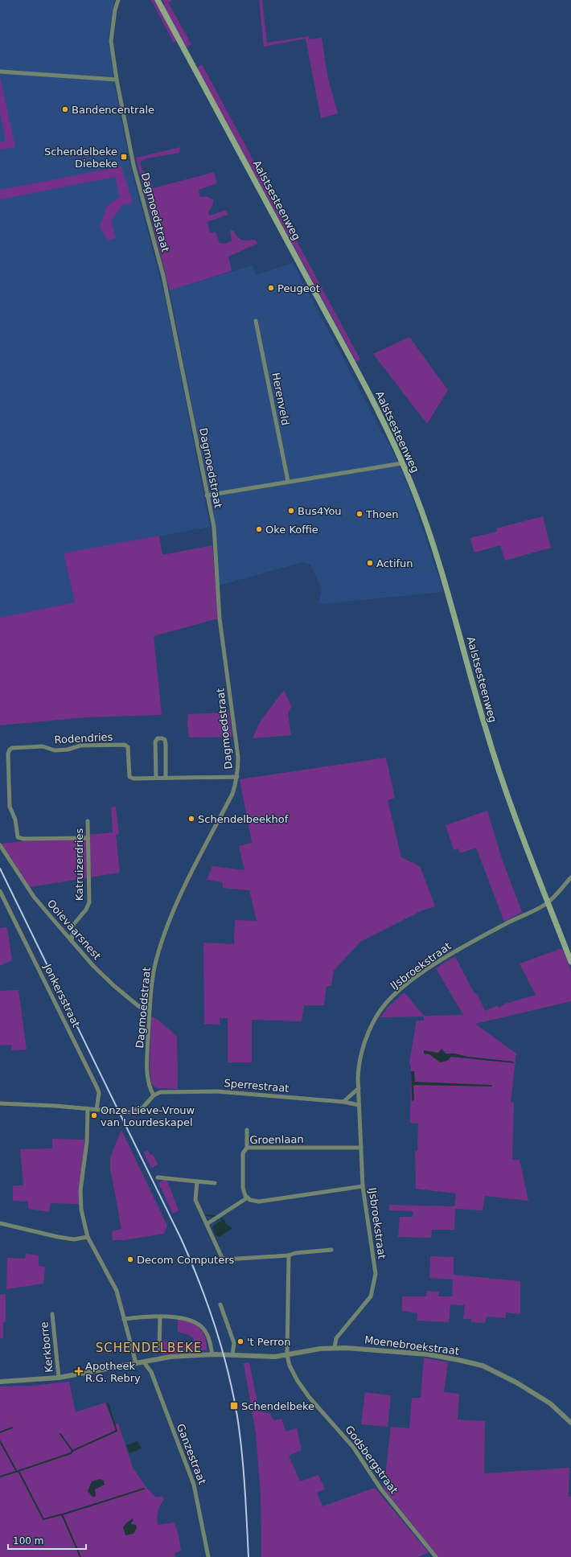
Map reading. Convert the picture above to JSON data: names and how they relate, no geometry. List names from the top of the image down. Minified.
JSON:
{"streets":{"main road":["Aalstsesteenweg"],"street":["Dagmoedstraat","Herenveld","Rodendries","Katruizerdries","Ooievaarsnest","IJsbroekstraat","Jonkersstraat","Sperrestraat","Groenlaan","Moenebroekstraat","Kerkborre","Ganzestraat","Godsbergstraat"]},"crossings":[["Aalstsesteenweg","IJsbroekstraat"],["Dagmoedstraat","Rodendries"],["Dagmoedstraat","Ooievaarsnest"],["Dagmoedstraat","Sperrestraat"],["Rodendries","Katruizerdries"],["Katruizerdries","Ooievaarsnest"],["IJsbroekstraat","Sperrestraat"],["IJsbroekstraat","Groenlaan"],["IJsbroekstraat","Moenebroekstraat"],["Moenebroekstraat","Kerkborre"],["Moenebroekstraat","Godsbergstraat"],["Kerkborre","Ganzestraat"]],"districts":["SCHENDELBEKE"],"places":{"other":["Bandencentrale","Peugeot","Bus4You","Thoen","Oke Koffie","Actifun","Schendelbeekhof","Onze-Lieve-Vrouw van Lourdeskapel","Decom Computers","'t Perron"],"transit":["Schendelbeke Diebeke","Schendelbeke"],"health":["Apotheek R.G. Rebry"]},"scale_bar":"100 m"}
